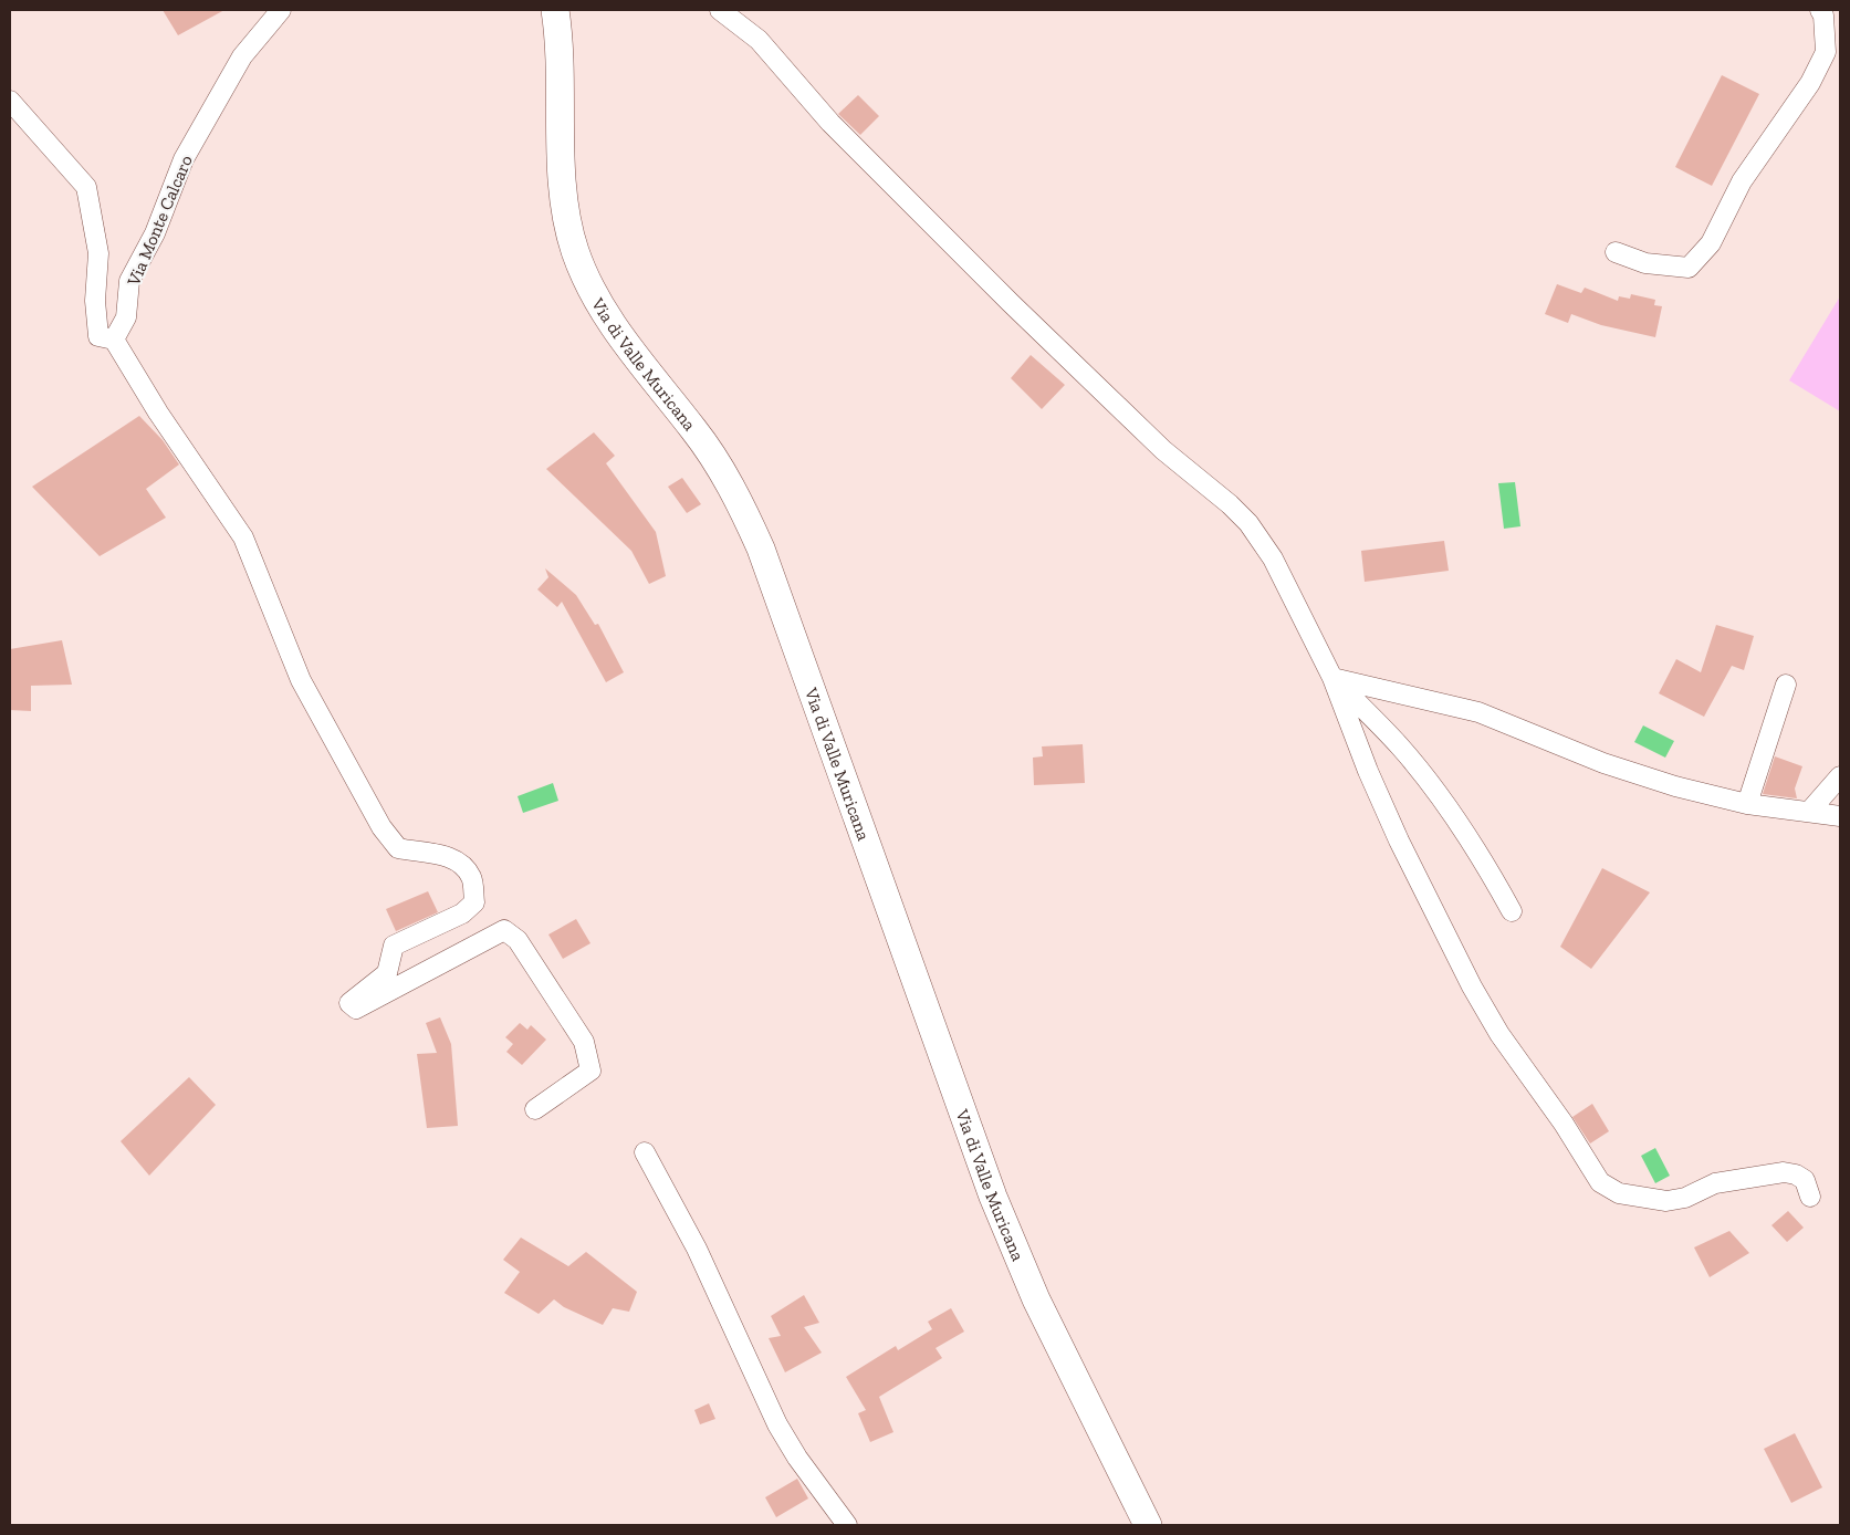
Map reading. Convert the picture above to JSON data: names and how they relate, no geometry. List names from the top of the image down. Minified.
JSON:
{"streets":{"street":["Via Monte Calcaro","Via di Valle Muricana"]}}
